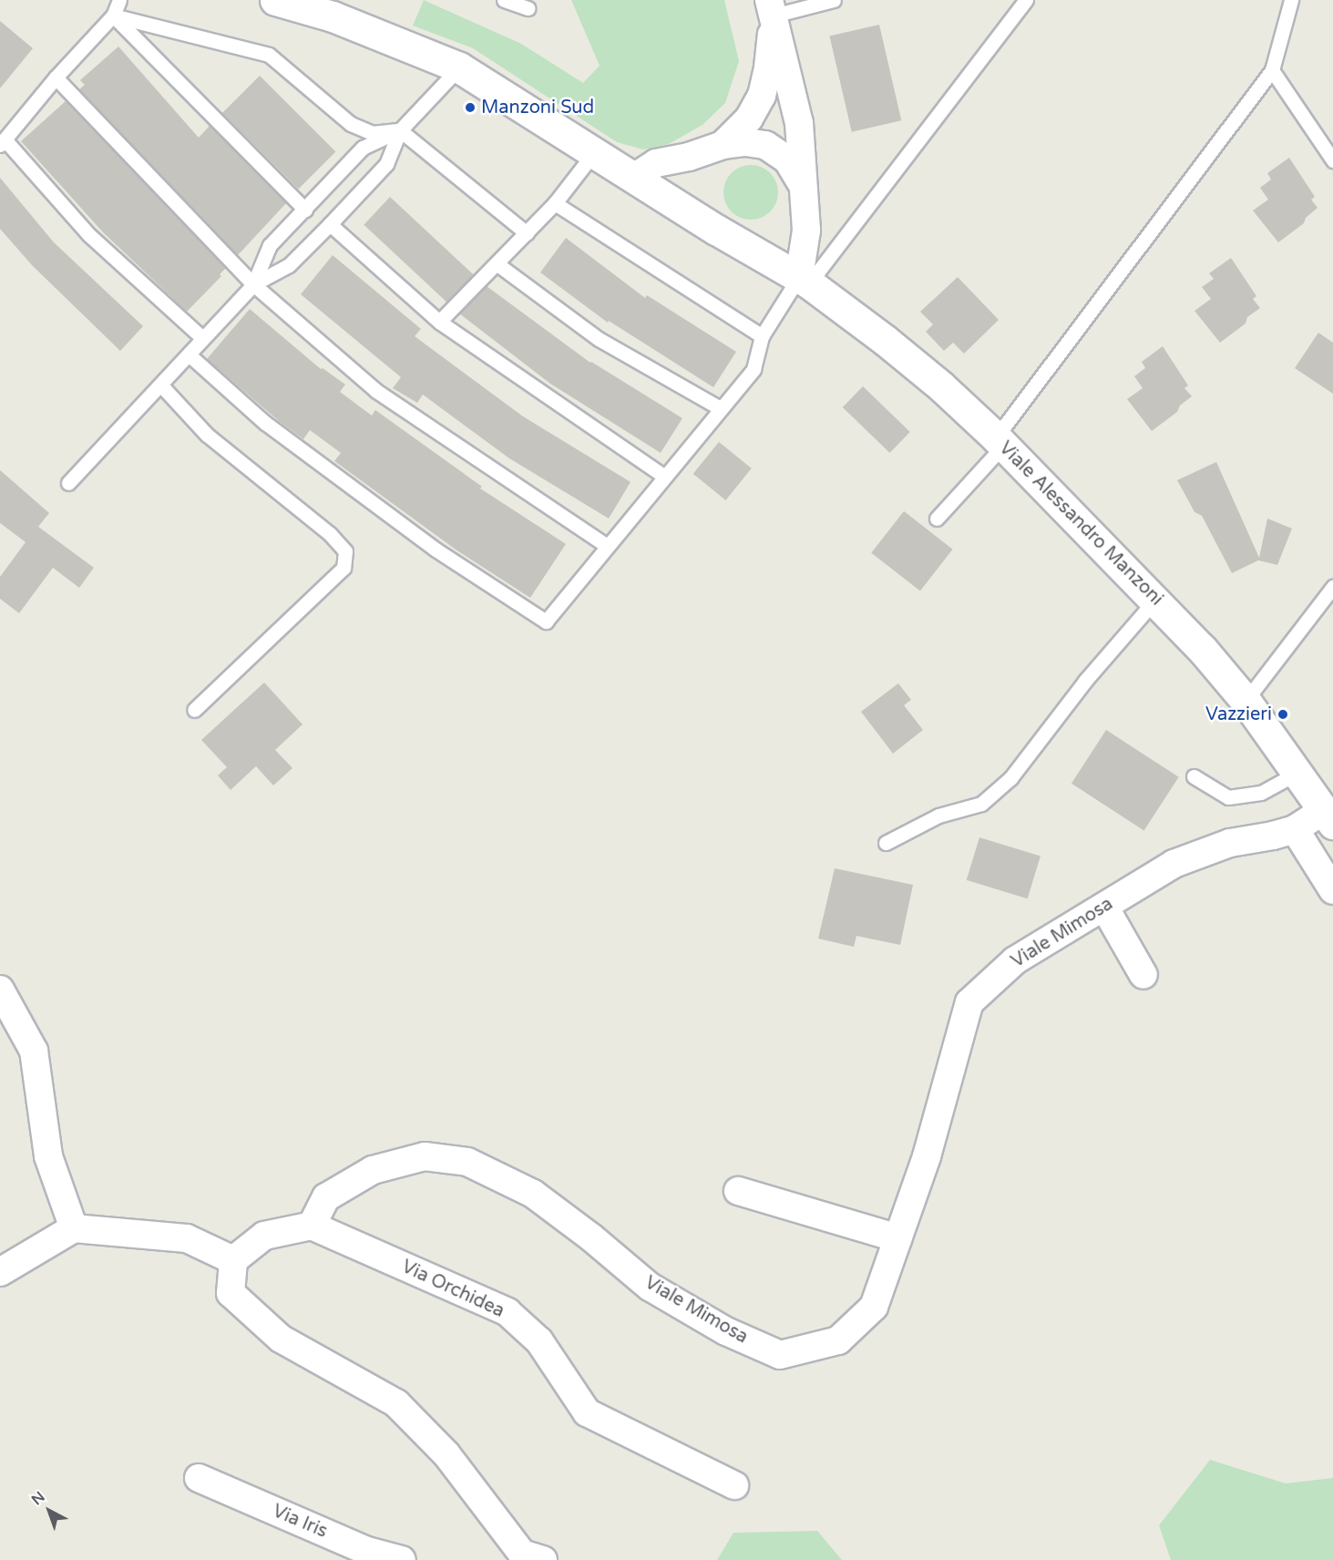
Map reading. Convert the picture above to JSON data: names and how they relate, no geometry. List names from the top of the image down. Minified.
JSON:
{"streets":{"street":["Viale Alessandro Manzoni","Viale Mimosa","Via Orchidea","Via Iris"]},"crossings":[["Viale Alessandro Manzoni","Viale Mimosa"],["Viale Mimosa","Via Orchidea"]],"places":["Manzoni Sud","Vazzieri"],"north":"top left"}
